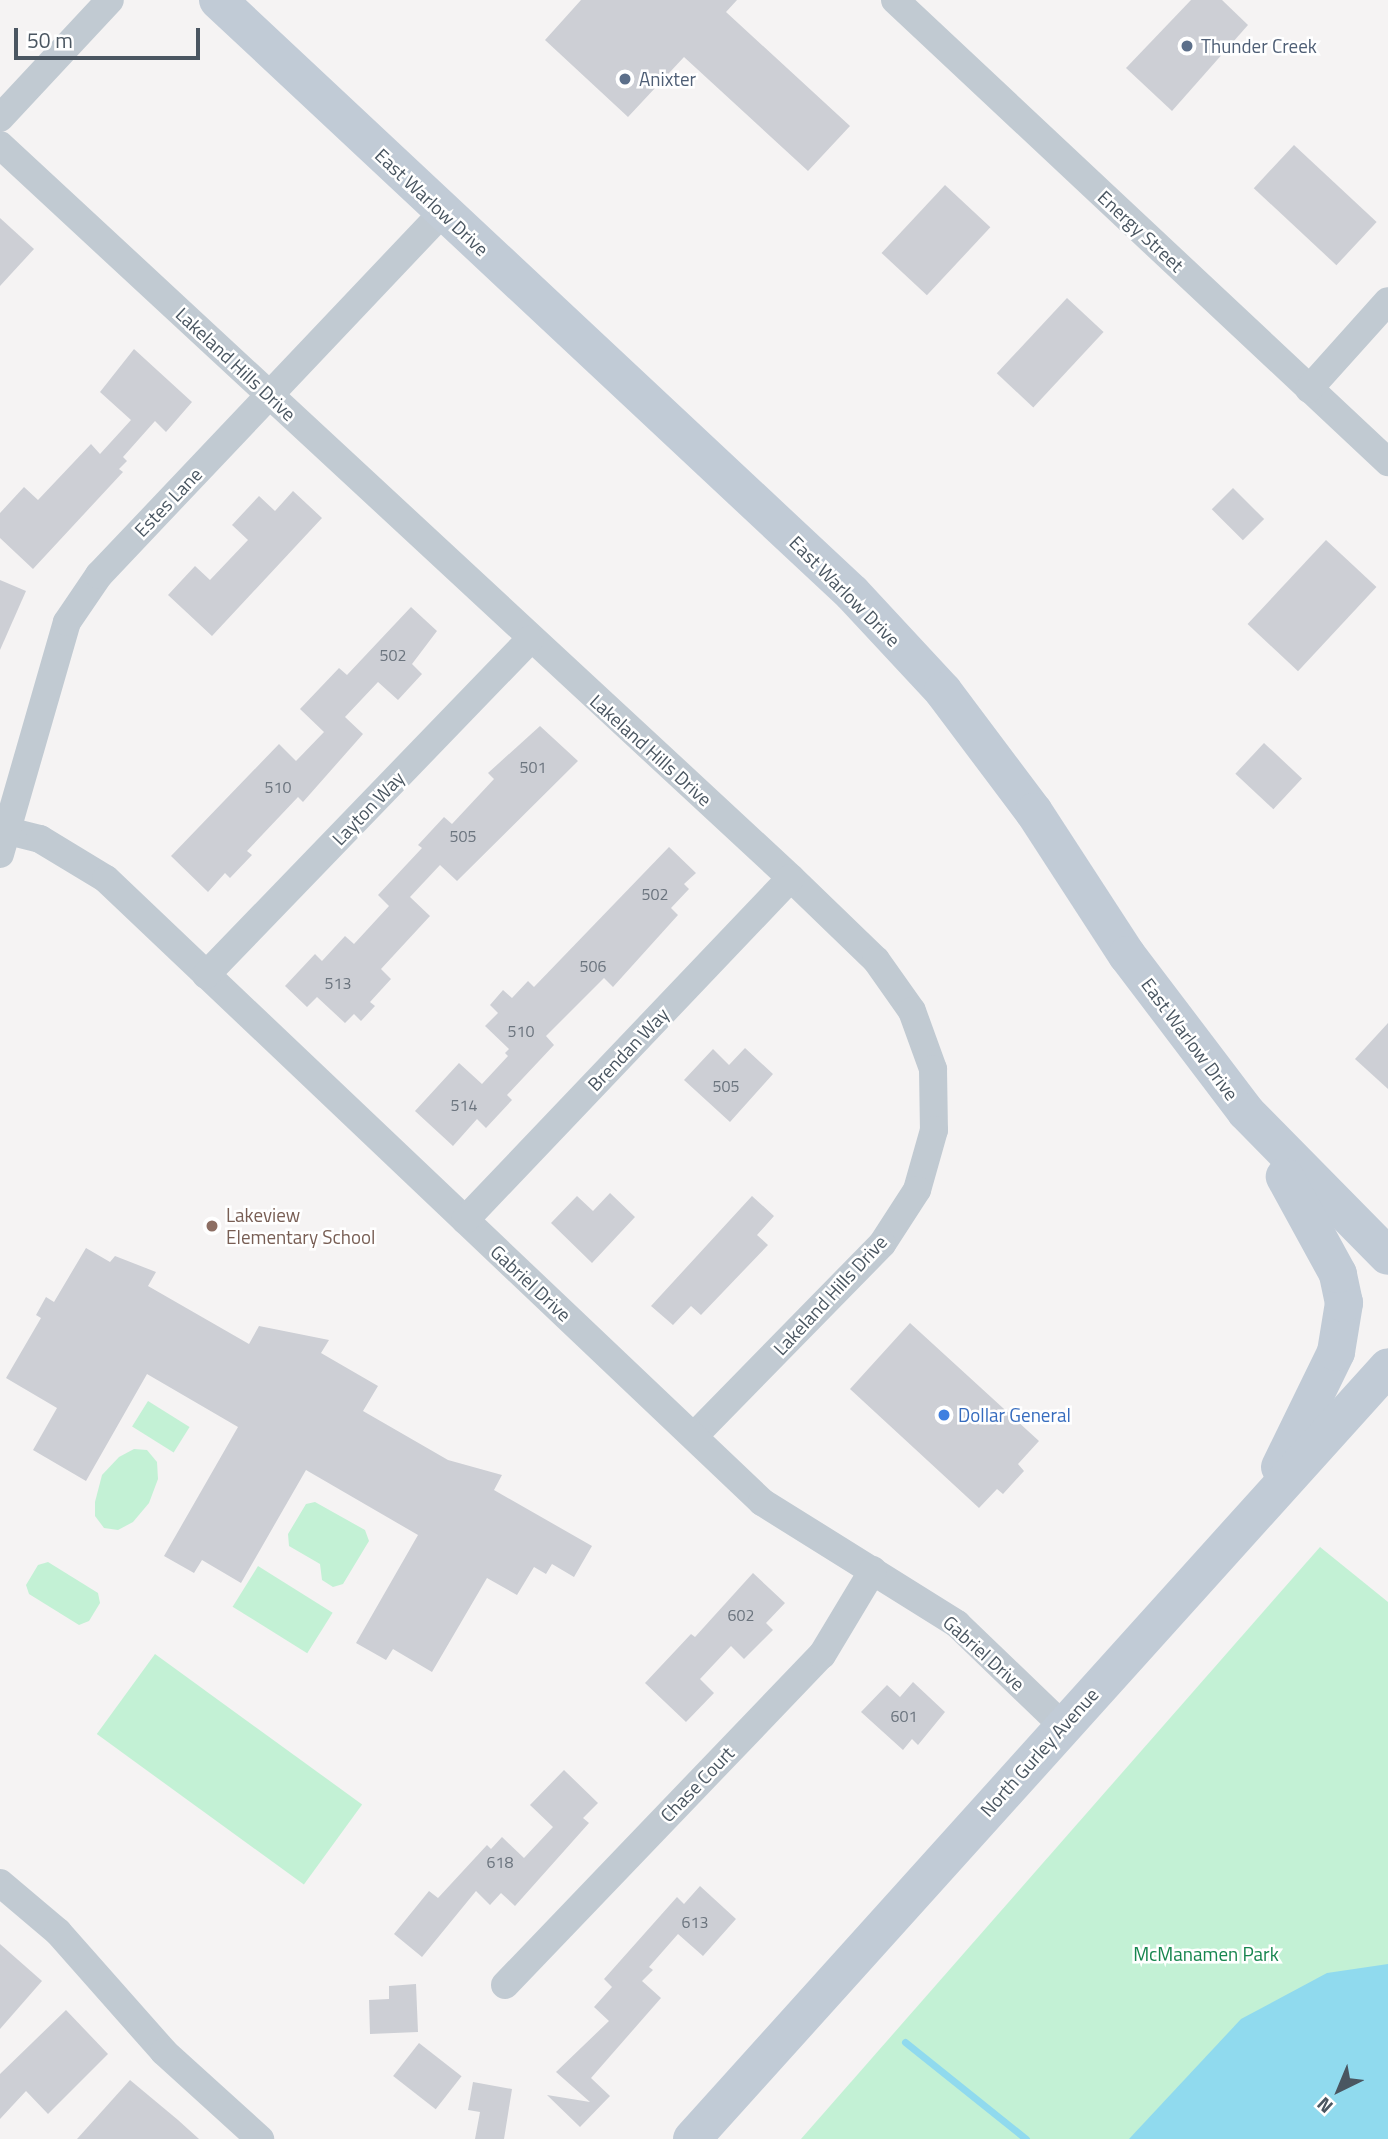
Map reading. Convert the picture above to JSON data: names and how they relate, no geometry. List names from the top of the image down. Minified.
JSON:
{"streets":{"street":["East Warlow Drive","Energy Street","Lakeland Hills Drive","Estes Lane","Layton Way","Brendan Way","Gabriel Drive","North Gurley Avenue","Chase Court"]},"crossings":[["East Warlow Drive","Estes Lane"],["Lakeland Hills Drive","Estes Lane"],["Lakeland Hills Drive","Layton Way"],["Lakeland Hills Drive","Brendan Way"],["Lakeland Hills Drive","Gabriel Drive"],["Estes Lane","Gabriel Drive"],["Layton Way","Gabriel Drive"],["Brendan Way","Gabriel Drive"],["Gabriel Drive","North Gurley Avenue"],["Gabriel Drive","Chase Court"]],"parks":["McManamen Park"],"places":["Thunder Creek","Anixter","Lakeview Elementary School","Dollar General"],"house_numbers":["502","501","510","505","502","506","513","510","505","514","602","601","618","613"],"scale_bar":"50 m","north":"bottom left"}
